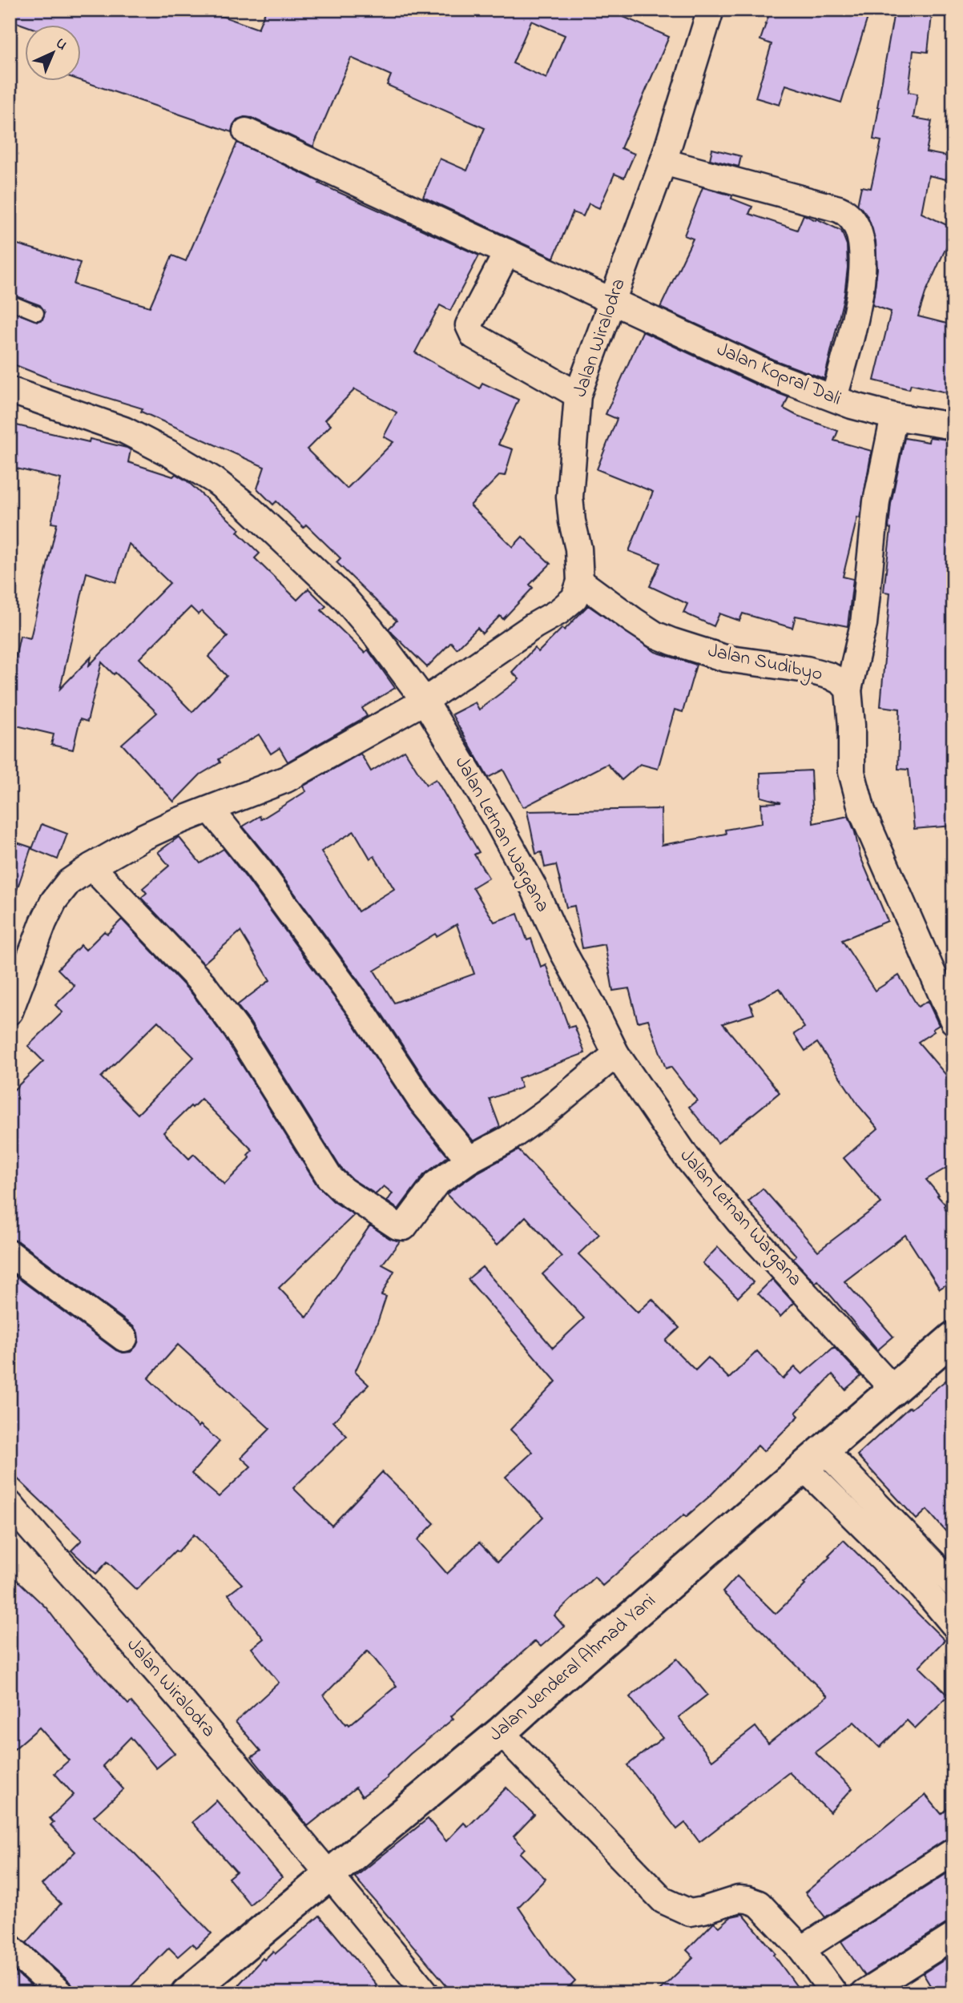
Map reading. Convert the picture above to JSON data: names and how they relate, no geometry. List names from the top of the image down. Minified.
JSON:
{"streets":{"main road":["Jalan Jenderal Ahmad Yani"],"street":["Jalan Wiralodra","Jalan Kopral Dali","Jalan Sudibyo","Jalan Letnan Wargana"]},"crossings":[["Jalan Wiralodra","Jalan Kopral Dali"],["Jalan Wiralodra","Jalan Sudibyo"],["Jalan Wiralodra","Jalan Jenderal Ahmad Yani"],["Jalan Letnan Wargana","Jalan Jenderal Ahmad Yani"]],"north":"top right"}
